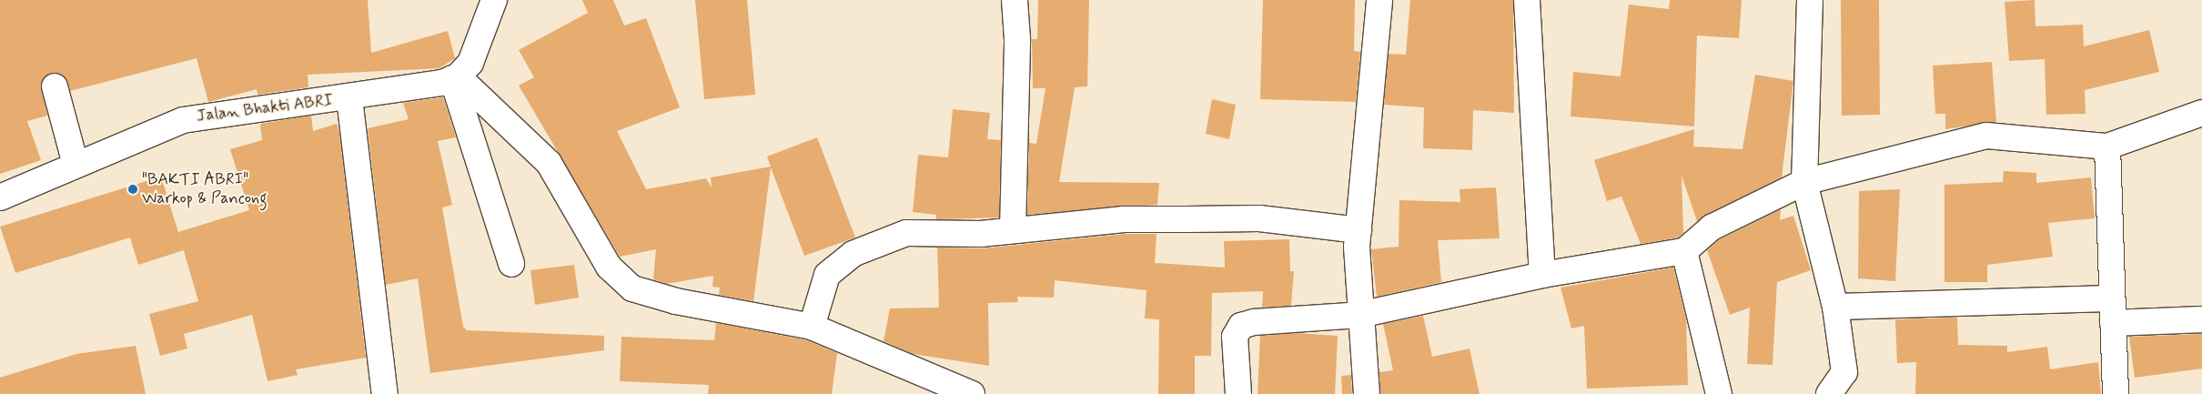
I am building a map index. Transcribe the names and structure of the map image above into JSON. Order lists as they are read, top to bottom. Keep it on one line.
{"streets":{"street":["Jalan Bhakti ABRI"]},"places":["\"BAKTI ABRI\" Warkop & Pancong"]}
